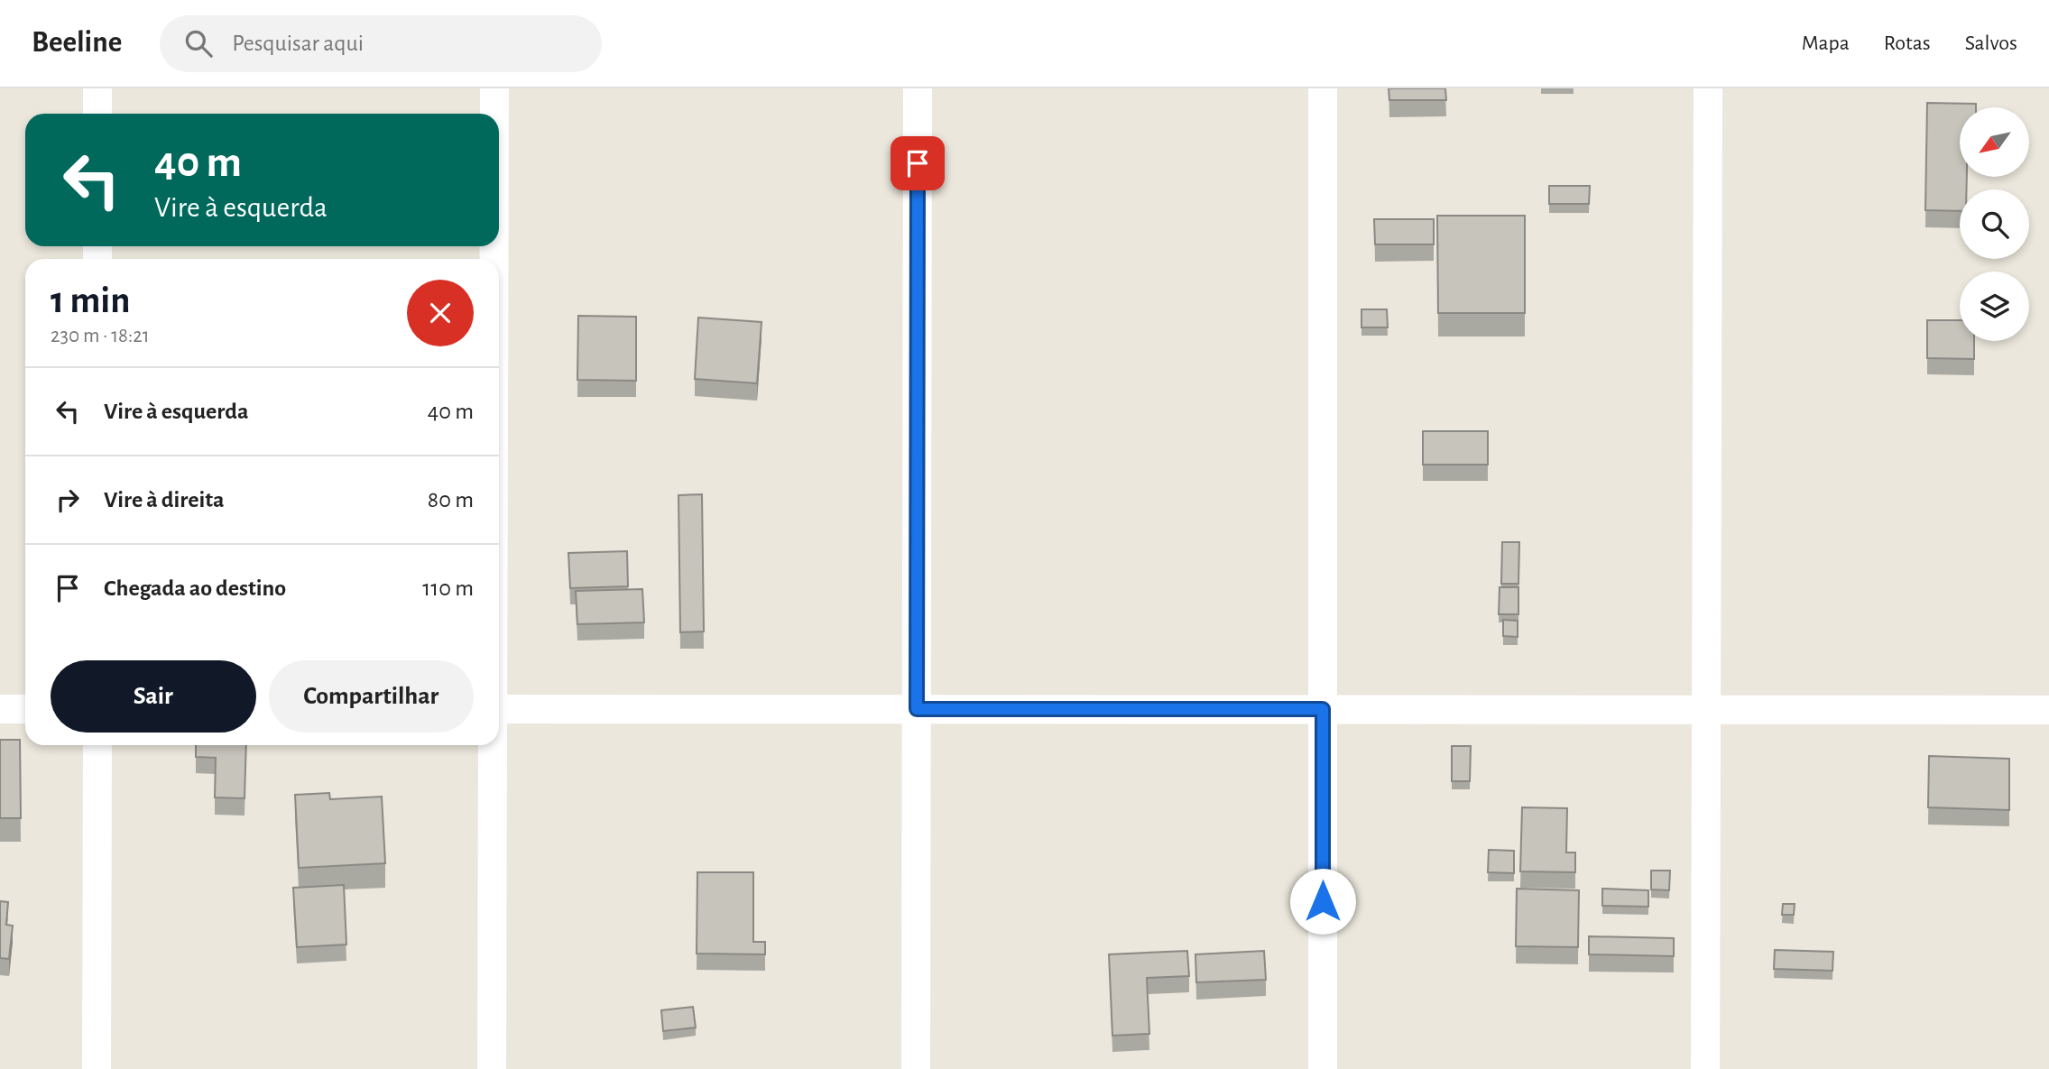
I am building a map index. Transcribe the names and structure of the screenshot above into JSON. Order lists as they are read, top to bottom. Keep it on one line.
{"north":"bottom left","page":{"header":"Beeline","search":"Pesquisar aqui","nav":["Mapa","Rotas","Salvos"],"turn":["40 m","Vire à esquerda"],"heading":["1 min","230 m · 18:21"],"list":[{"name":"Vire à esquerda","value":"40 m"},{"name":"Vire à direita","value":"80 m"},{"name":"Chegada ao destino","value":"110 m"}],"buttons":["Sair","Compartilhar"]}}
